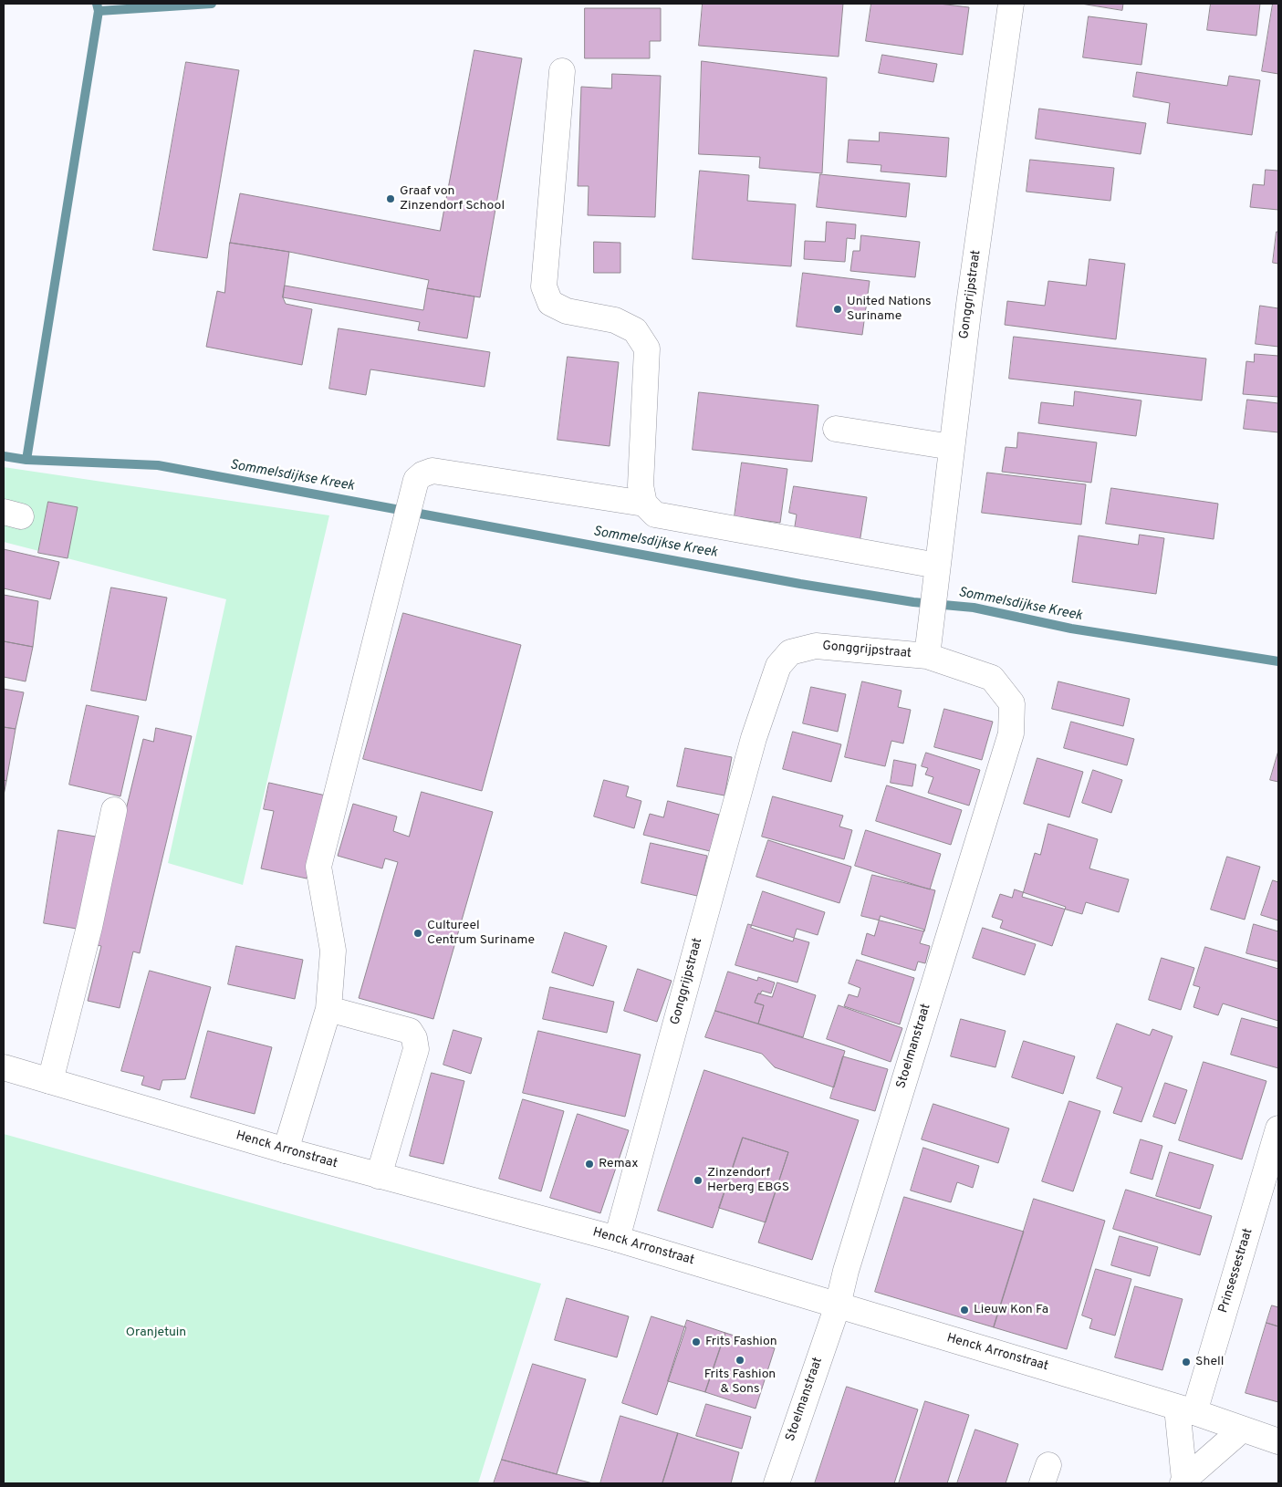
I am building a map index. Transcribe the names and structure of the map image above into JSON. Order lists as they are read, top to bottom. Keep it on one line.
{"streets":{"street":["Gonggrijpstraat","Stoelmanstraat","Henck Arronstraat","Prinsessestraat"]},"crossings":[["Gonggrijpstraat","Stoelmanstraat"],["Gonggrijpstraat","Henck Arronstraat"],["Stoelmanstraat","Henck Arronstraat"],["Henck Arronstraat","Prinsessestraat"]],"water":["Sommelsdijkse Kreek"],"parks":["Oranjetuin"],"places":["Graaf von Zinzendorf School","United Nations Suriname","Cultureel Centrum Suriname","Remax","Zinzendorf Herberg EBGS","Lieuw Kon Fa","Frits Fashion","Frits Fashion & Sons","Shell"]}
